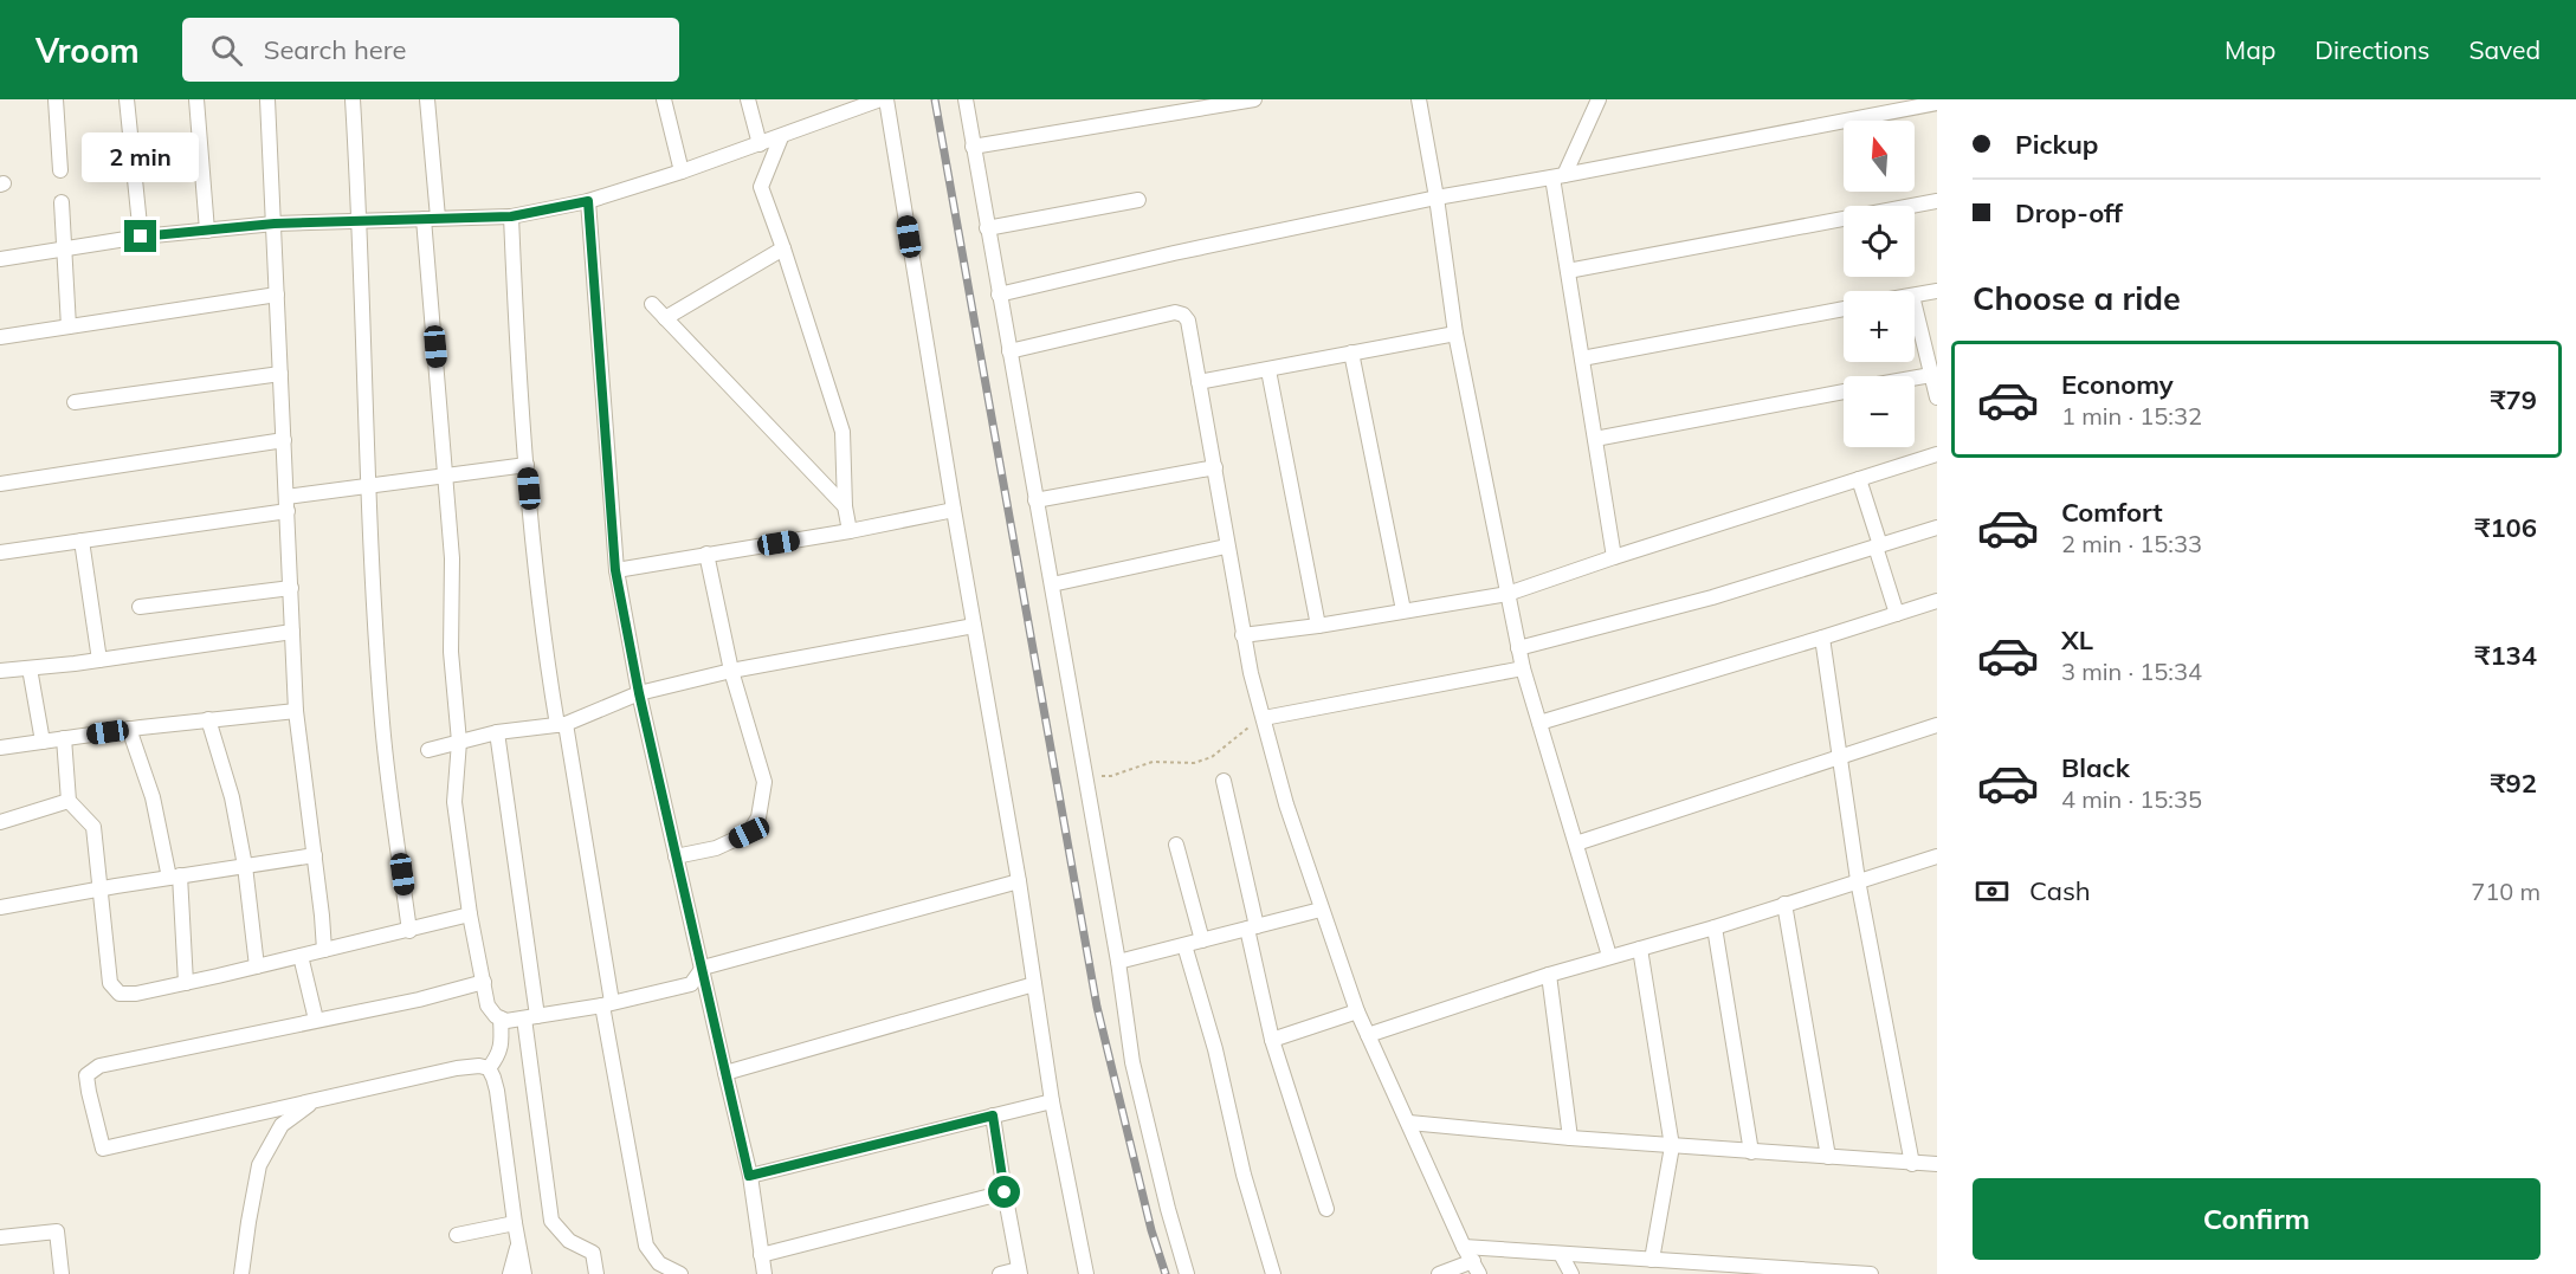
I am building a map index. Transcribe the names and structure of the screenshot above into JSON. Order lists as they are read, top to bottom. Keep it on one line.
{"north":"top","page":{"header":"Vroom","search":"Search here","nav":["Map","Directions","Saved"],"banner":["Pickup","Drop-off"],"map_buttons":["+","−"],"bubble":"2 min","heading":"Choose a ride","list":[{"name":"Economy","note":"1 min · 15:32","value":"₹79"},{"name":"Comfort","note":"2 min · 15:33","value":"₹106"},{"name":"XL","note":"3 min · 15:34","value":"₹134"},{"name":"Black","note":"4 min · 15:35","value":"₹92"}],"pay":["Cash","710 m"],"buttons":"Confirm"}}
